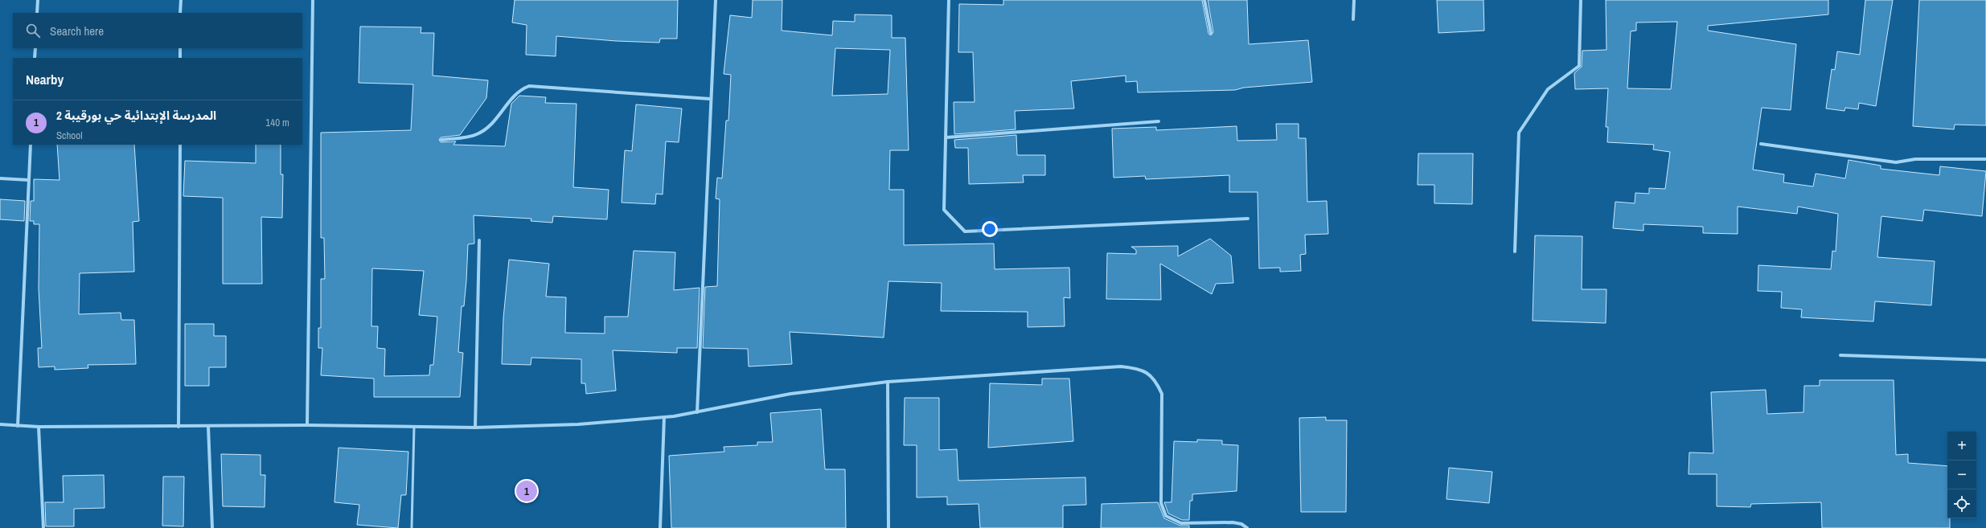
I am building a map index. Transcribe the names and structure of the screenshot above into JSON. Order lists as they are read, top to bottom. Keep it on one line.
{"page":{"search":"Search here","heading":"Nearby","list":[{"mark":"1","name":"المدرسة الإبتدائية حي بورقيبة 2","note":"School","value":"140 m"}],"map_buttons":["+","−"],"pins":"1"}}
